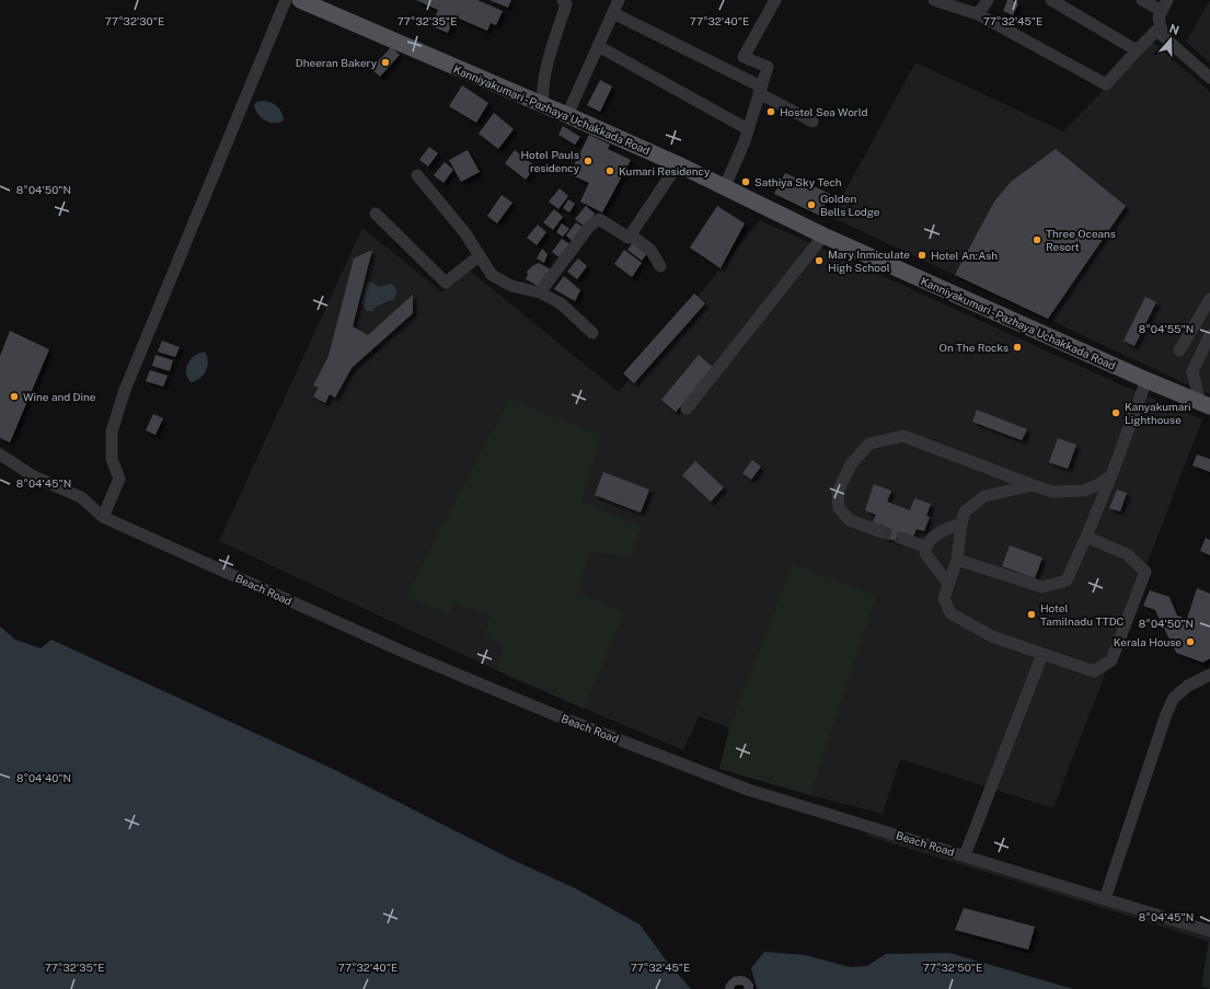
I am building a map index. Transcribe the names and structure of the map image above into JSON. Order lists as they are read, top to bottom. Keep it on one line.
{"streets":{"main road":["Kanniyakumari - Pazhaya Uchakkada Road"],"street":["Beach Road"]},"places":["Dheeran Bakery","Hostel Sea World","Hotel Pauls residency","Kumari Residency","Sathiya Sky Tech","Golden Bells Lodge","Three Oceans Resort","Hotel An:Ash","Mary Inmiculate High School","On The Rocks","Wine and Dine","Kanyakumari Lighthouse","Hotel Tamilnadu TTDC","Kerala House"],"north":"top","coordinates":["77°32'30\"E","77°32'35\"E","77°32'40\"E","77°32'45\"E","8°04'50\"N","8°04'55\"N","8°04'45\"N","8°04'40\"N","77°32'50\"E"]}
